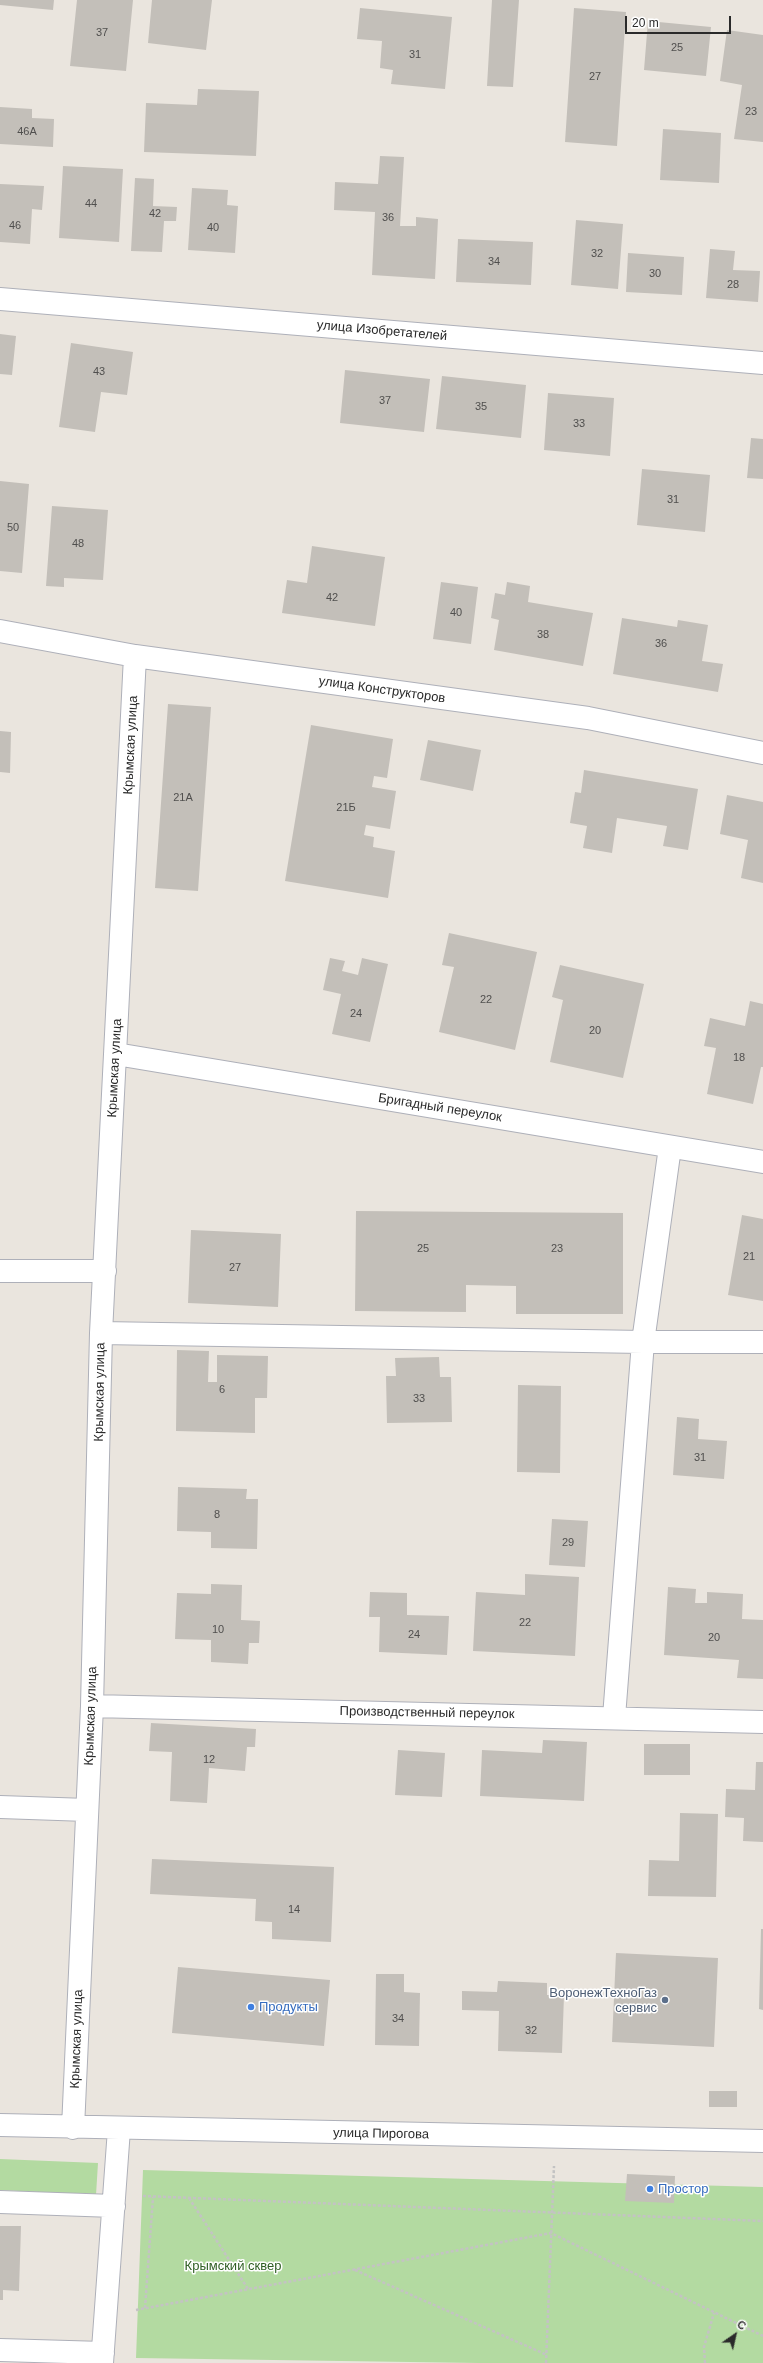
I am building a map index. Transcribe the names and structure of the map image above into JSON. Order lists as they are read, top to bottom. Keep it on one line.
{"streets":{"street":["улица Изобретателей","улица Конструкторов","Крымская улица","Бригадный переулок","Производственный переулок","улица Пирогова"]},"crossings":[["улица Конструкторов","Крымская улица"],["Крымская улица","Бригадный переулок"],["Крымская улица","Производственный переулок"],["Крымская улица","улица Пирогова"]],"parks":["Крымский сквер"],"places":["ВоронежТехноГаз сервис","Продукты","Простор"],"house_numbers":["37","25","31","27","23","46А","44","42","36","46","40","32","34","30","28","43","37","35","33","31","50","48","42","40","38","36","21А","21Б","22","24","20","18","25","23","21","27","6","33","31","8","29","22","10","24","20","12","14","34","32"],"scale_bar":"20 m","north":"top right"}
